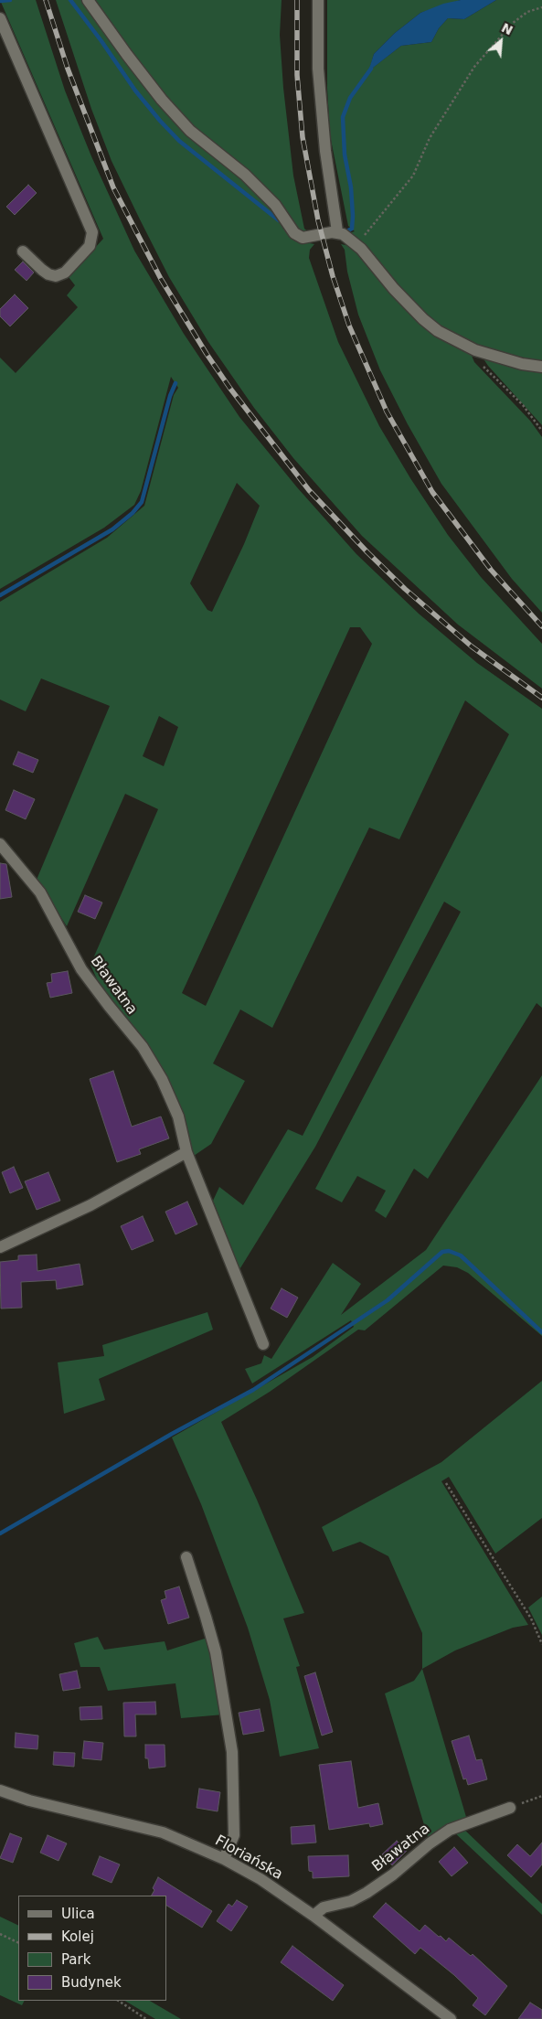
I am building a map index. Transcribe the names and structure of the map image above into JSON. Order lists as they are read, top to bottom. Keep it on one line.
{"streets":{"street":["Bławatna","Floriańska"]},"crossings":[["Bławatna","Floriańska"]],"legend":["Ulica","Kolej","Park","Budynek"],"north":"top right"}
